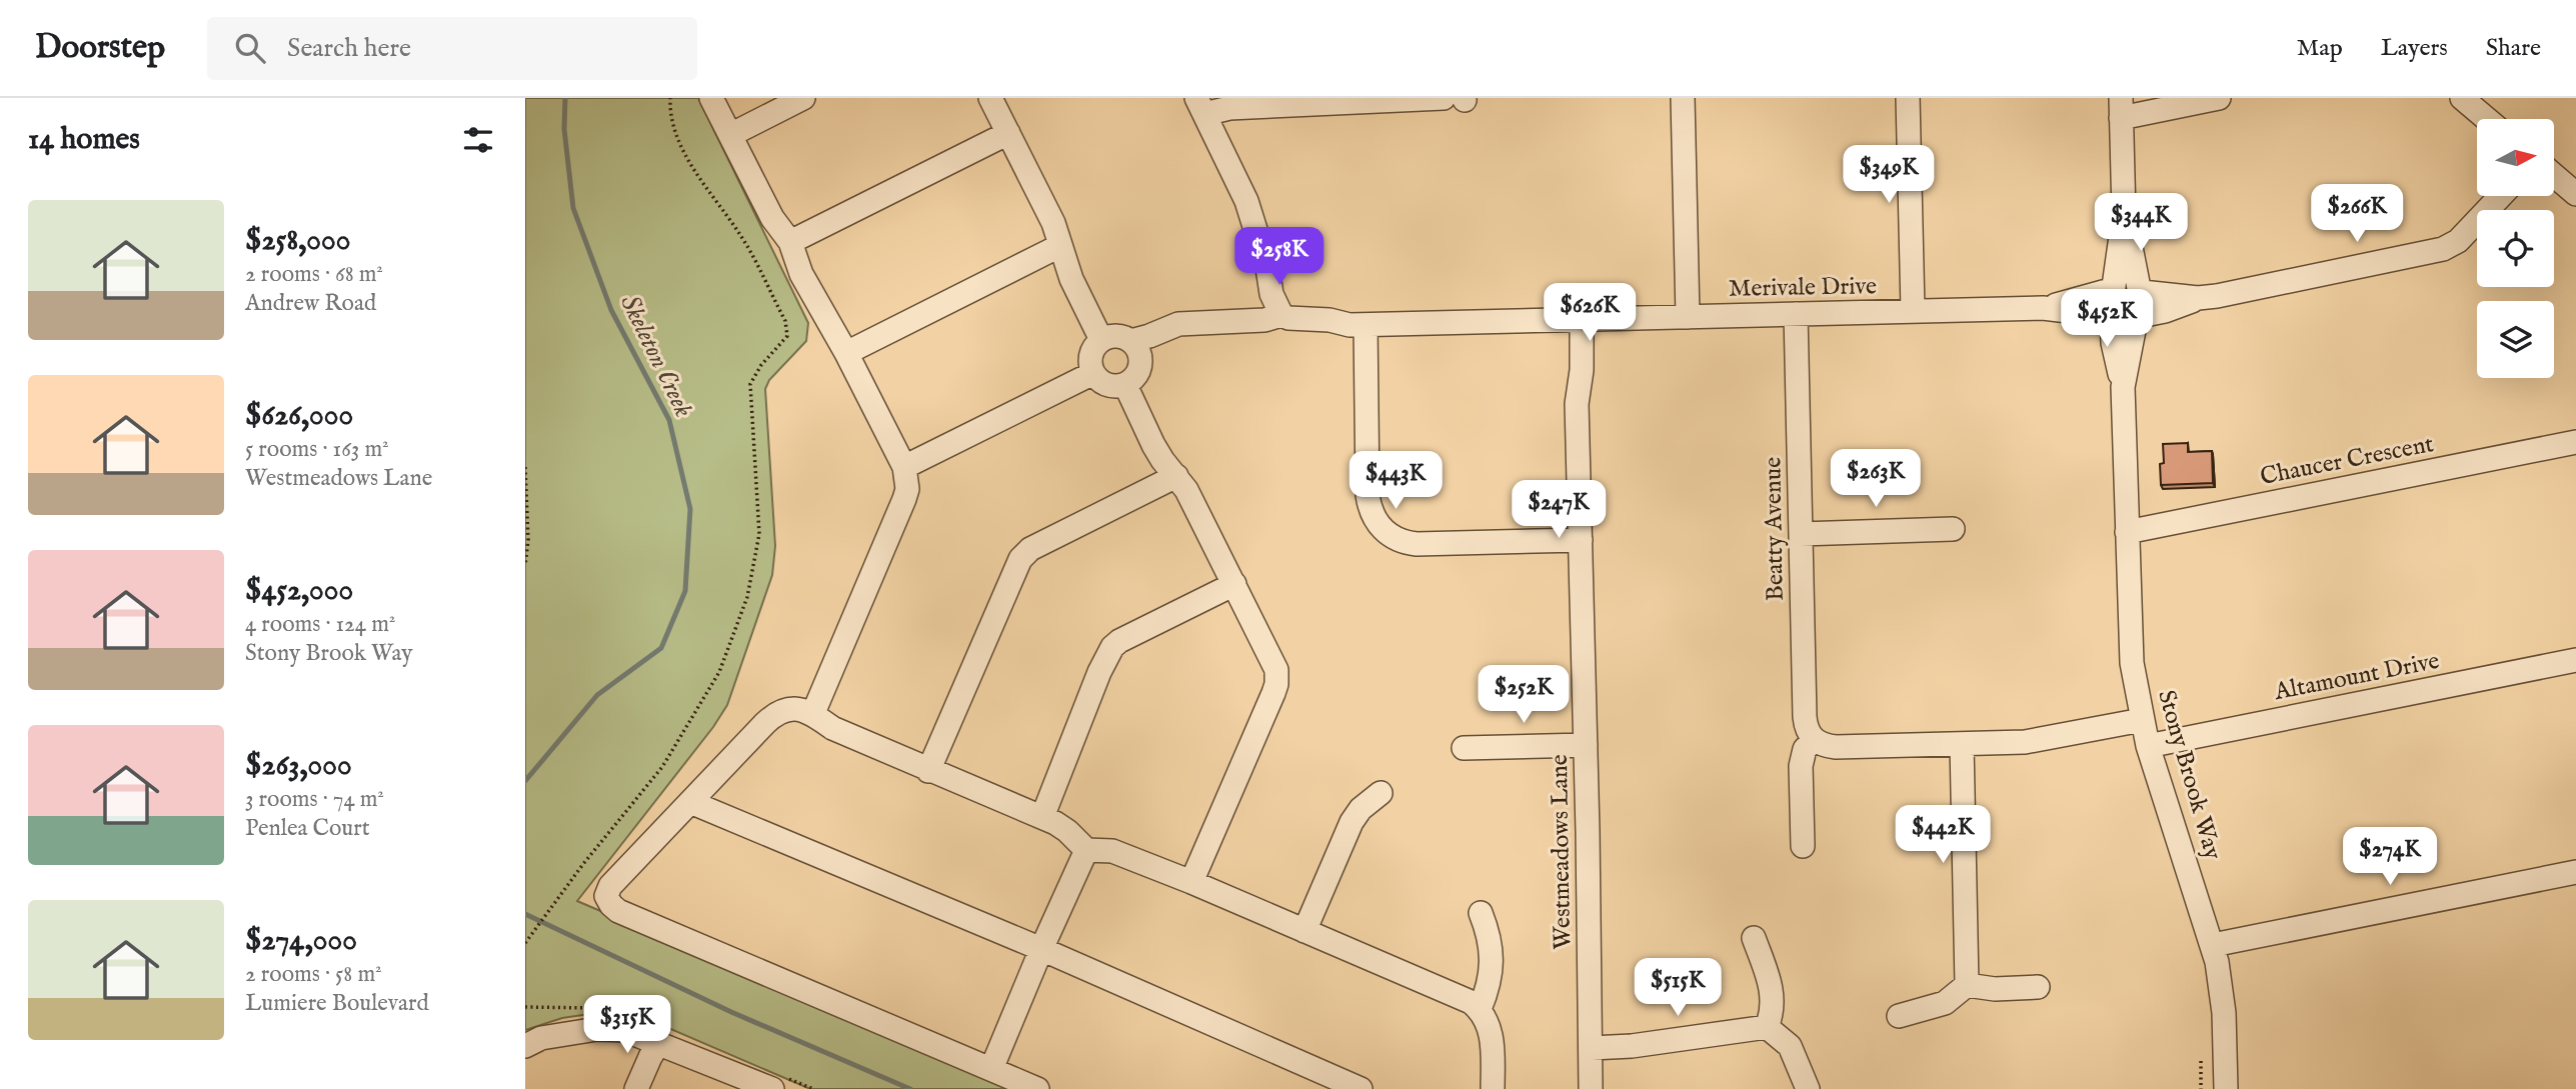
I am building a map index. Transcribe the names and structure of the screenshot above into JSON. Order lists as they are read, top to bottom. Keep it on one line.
{"streets":{"street":["Merivale Drive","Chaucer Crescent","Beatty Avenue","Altamount Drive","Stony Brook Way","Westmeadows Lane"]},"crossings":[["Merivale Drive","Beatty Avenue"],["Merivale Drive","Stony Brook Way"],["Merivale Drive","Westmeadows Lane"],["Chaucer Crescent","Stony Brook Way"],["Altamount Drive","Stony Brook Way"]],"water":["Skeleton Creek"],"north":"right","page":{"header":"Doorstep","search":"Search here","nav":["Map","Layers","Share"],"heading":"14 homes","price":["$349K","$266K","$344K","$258K","$626K","$452K","$263K","$443K","$247K","$252K","$442K","$274K","$515K","$315K"],"list":[{"name":"$258,000","note":"2 rooms · 68 m² · Andrew Road"},{"name":"$626,000","note":"5 rooms · 163 m² · Westmeadows Lane"},{"name":"$452,000","note":"4 rooms · 124 m² · Stony Brook Way"},{"name":"$263,000","note":"3 rooms · 74 m² · Penlea Court"},{"name":"$274,000","note":"2 rooms · 58 m² · Lumiere Boulevard"}]}}
